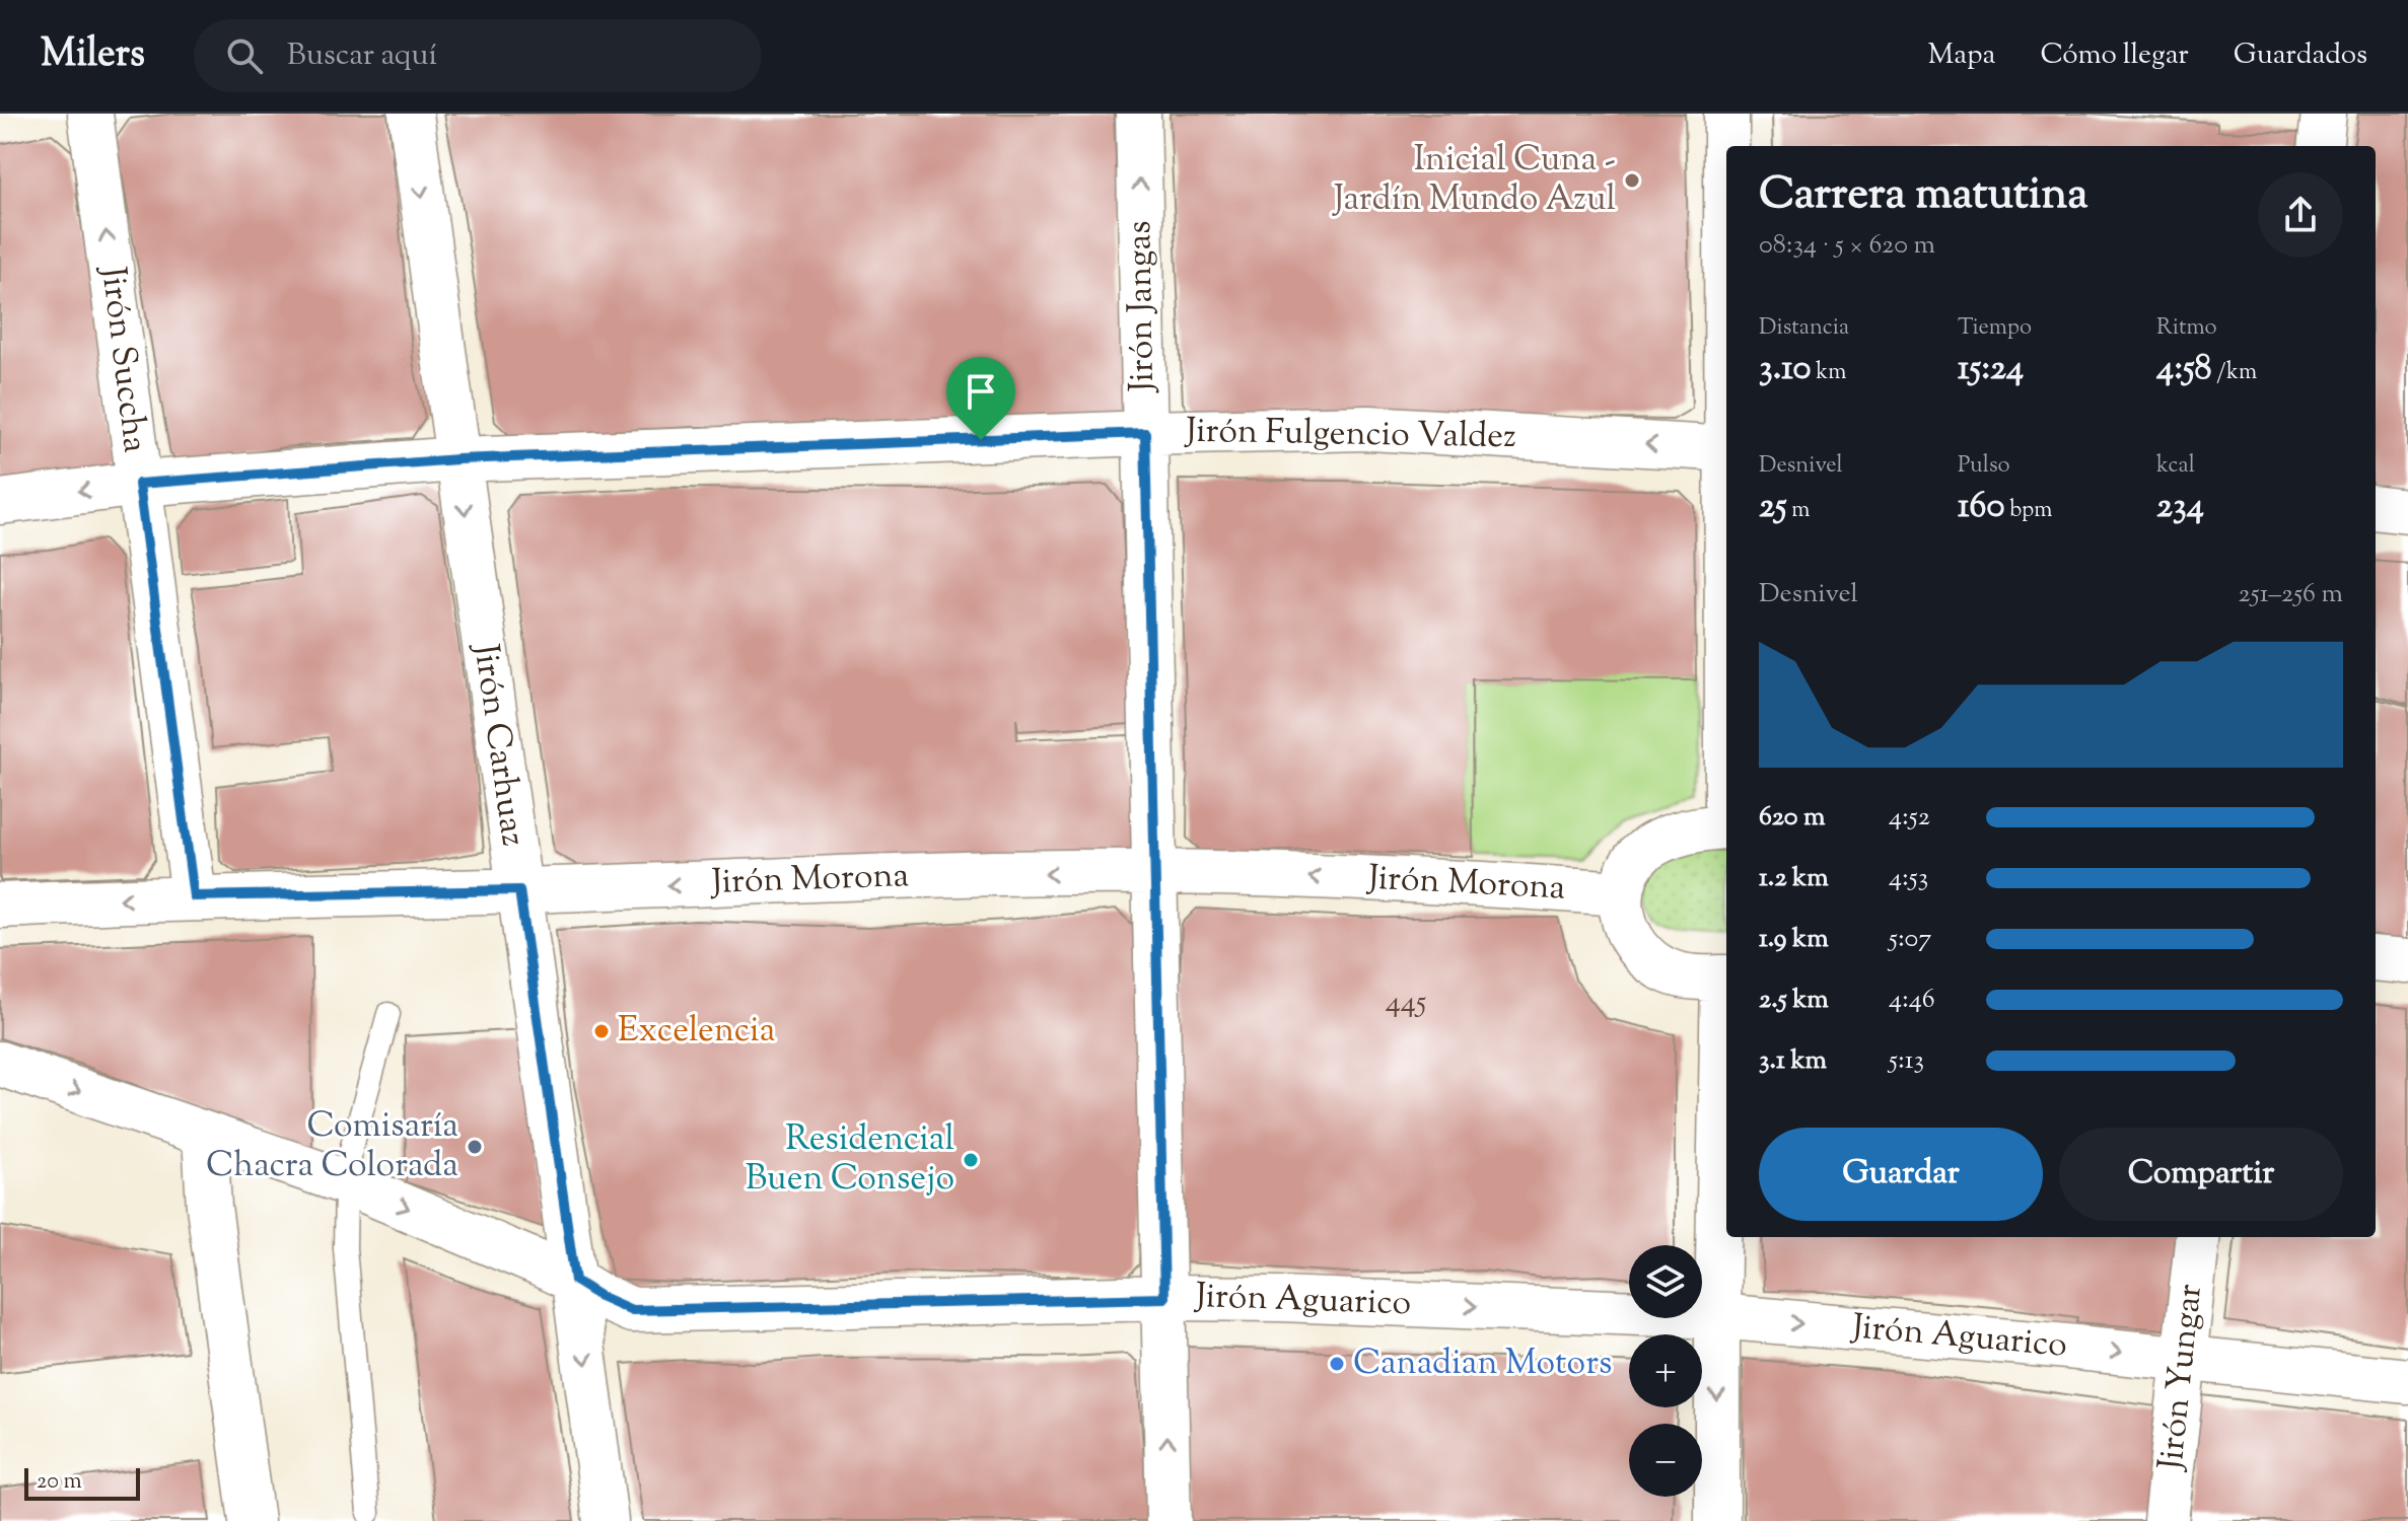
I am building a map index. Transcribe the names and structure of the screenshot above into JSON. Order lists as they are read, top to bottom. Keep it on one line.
{"streets":{"street":["Jirón Jangas","Jirón Succha","Jirón Fulgencio Valdez","Jirón Carhuaz","Jirón Morona","Jirón Aguarico","Jirón Yungar"]},"crossings":[["Jirón Jangas","Jirón Fulgencio Valdez"],["Jirón Jangas","Jirón Morona"],["Jirón Jangas","Jirón Aguarico"],["Jirón Succha","Jirón Fulgencio Valdez"],["Jirón Succha","Jirón Morona"],["Jirón Fulgencio Valdez","Jirón Carhuaz"],["Jirón Carhuaz","Jirón Morona"],["Jirón Carhuaz","Jirón Aguarico"],["Jirón Aguarico","Jirón Yungar"]],"one_way":["Jirón Jangas","Jirón Succha","Jirón Fulgencio Valdez","Jirón Carhuaz","Jirón Morona","Jirón Aguarico"],"places":["Inicial Cuna - Jardín Mundo Azul","Excelencia","Comisaría Chacra Colorada","Residencial Buen Consejo","Canadian Motors"],"house_numbers":["445"],"scale_bar":"20 m","page":{"header":"Milers","search":"Buscar aquí","nav":["Mapa","Cómo llegar","Guardados"],"heading":["Carrera matutina","08:34 · 5 × 620 m"],"stats":[["Distancia","3.10 km"],["Tiempo","15:24"],["Ritmo","4:58 /km"],["Desnivel","25 m"],["Pulso","160 bpm"],["kcal","234"]],"chart":["Desnivel","251–256 m"],"list":[{"name":"620 m","note":"4:52"},{"name":"1.2 km","note":"4:53"},{"name":"1.9 km","note":"5:07"},{"name":"2.5 km","note":"4:46"},{"name":"3.1 km","note":"5:13"}],"buttons":["Guardar","Compartir"],"map_buttons":["+","−"],"scale":"20 m"}}
